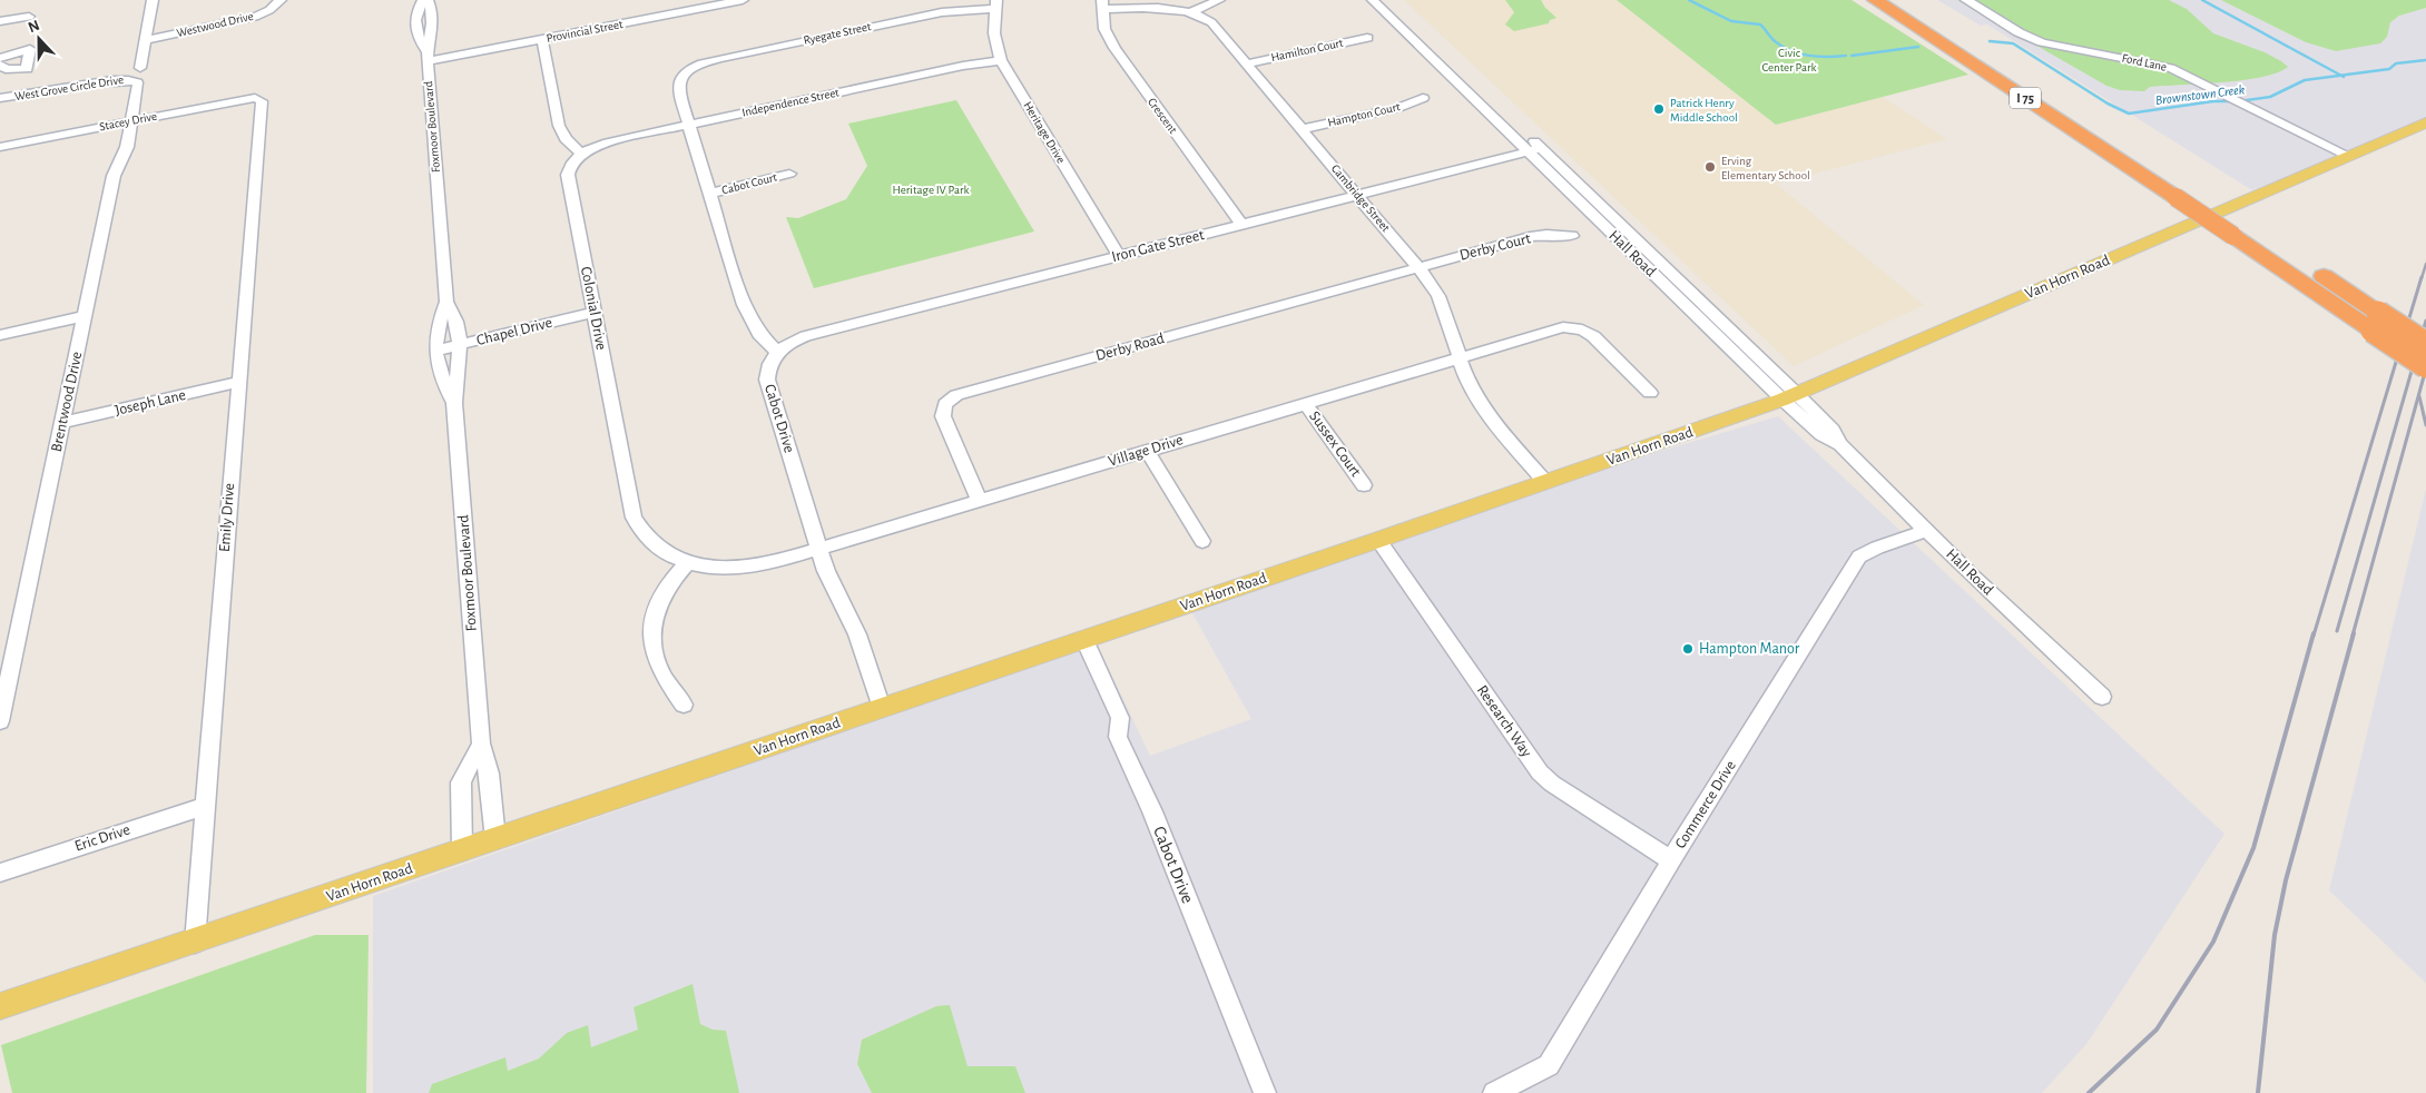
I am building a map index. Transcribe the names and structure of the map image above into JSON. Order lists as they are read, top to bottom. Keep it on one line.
{"streets":{"highway":["I 75"],"main road":["Van Horn Road"],"street":["Westwood Drive","Provincial Street","Ryegate Street","Hamilton Court","Ford Lane","West Grove Circle Drive","Independence Street","Hampton Court","Crescent","Stacey Drive","Foxmoor Boulevard","Heritage Drive","Cabot Court","Cambridge Street","Iron Gate Street","Derby Court","Hall Road","Colonial Drive","Chapel Drive","Derby Road","Brentwood Drive","Joseph Lane","Cabot Drive","Sussex Court","Village Drive","Emily Drive","Research Way","Commerce Drive","Eric Drive"]},"crossings":[["Provincial Street","Foxmoor Boulevard"],["Ryegate Street","Independence Street"],["Ryegate Street","Heritage Drive"],["Hamilton Court","Cambridge Street"],["Ford Lane","Van Horn Road"],["West Grove Circle Drive","Brentwood Drive"],["Independence Street","Heritage Drive"],["Independence Street","Colonial Drive"],["Hampton Court","Cambridge Street"],["Crescent","Cambridge Street"],["Crescent","Iron Gate Street"],["Stacey Drive","Brentwood Drive"],["Stacey Drive","Emily Drive"],["Foxmoor Boulevard","Van Horn Road"],["Foxmoor Boulevard","Chapel Drive"],["Heritage Drive","Iron Gate Street"],["Cambridge Street","Iron Gate Street"],["Cambridge Street","Derby Court"],["Cambridge Street","Van Horn Road"],["Cambridge Street","Derby Road"],["Cambridge Street","Village Drive"],["Iron Gate Street","Hall Road"],["Iron Gate Street","Cabot Drive"],["Derby Court","Derby Road"],["Hall Road","Van Horn Road"],["Hall Road","Commerce Drive"],["Van Horn Road","Cabot Drive"],["Van Horn Road","Emily Drive"],["Van Horn Road","Research Way"],["Colonial Drive","Chapel Drive"],["Colonial Drive","Village Drive"],["Derby Road","Village Drive"],["Brentwood Drive","Joseph Lane"],["Joseph Lane","Emily Drive"],["Cabot Drive","Village Drive"],["Sussex Court","Village Drive"],["Emily Drive","Eric Drive"],["Research Way","Commerce Drive"]],"water":["Brownstown Creek"],"parks":["Civic Center Park","Heritage IV Park"],"places":["Patrick Henry Middle School","Erving Elementary School","Hampton Manor"],"north":"top"}
